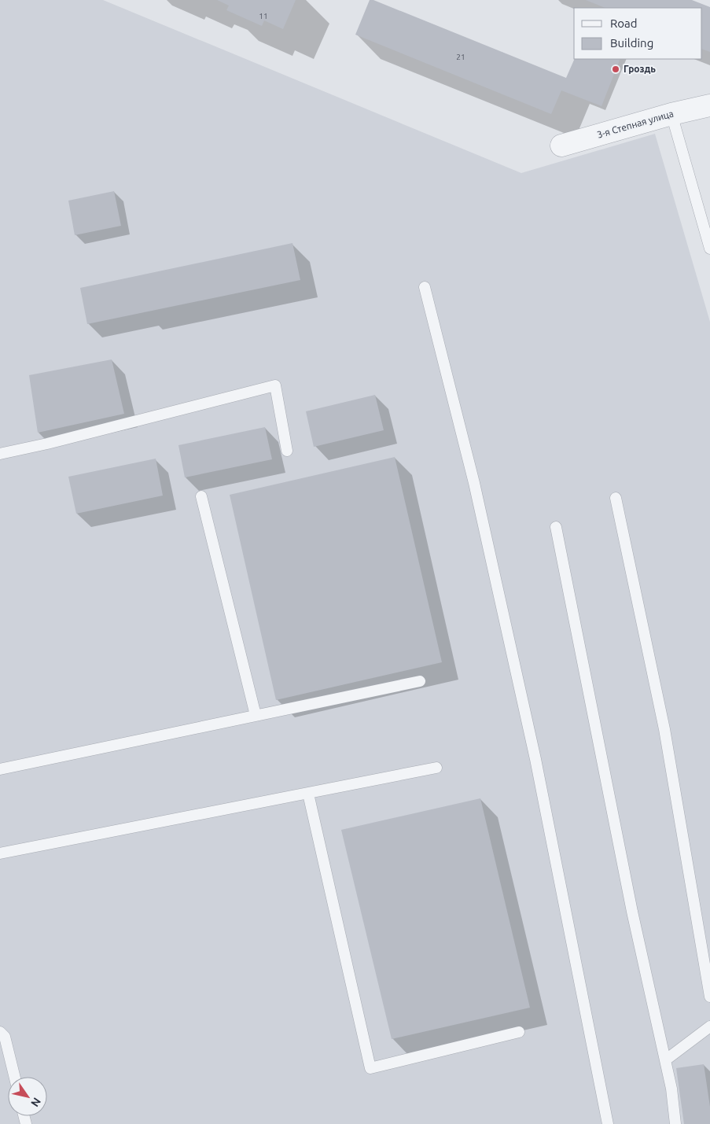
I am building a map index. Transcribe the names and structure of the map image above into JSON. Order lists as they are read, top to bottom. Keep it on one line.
{"streets":{"street":["3-я Степная улица"]},"places":["Гроздь"],"house_numbers":["11","21"],"legend":["Road","Building"],"north":"bottom right"}
